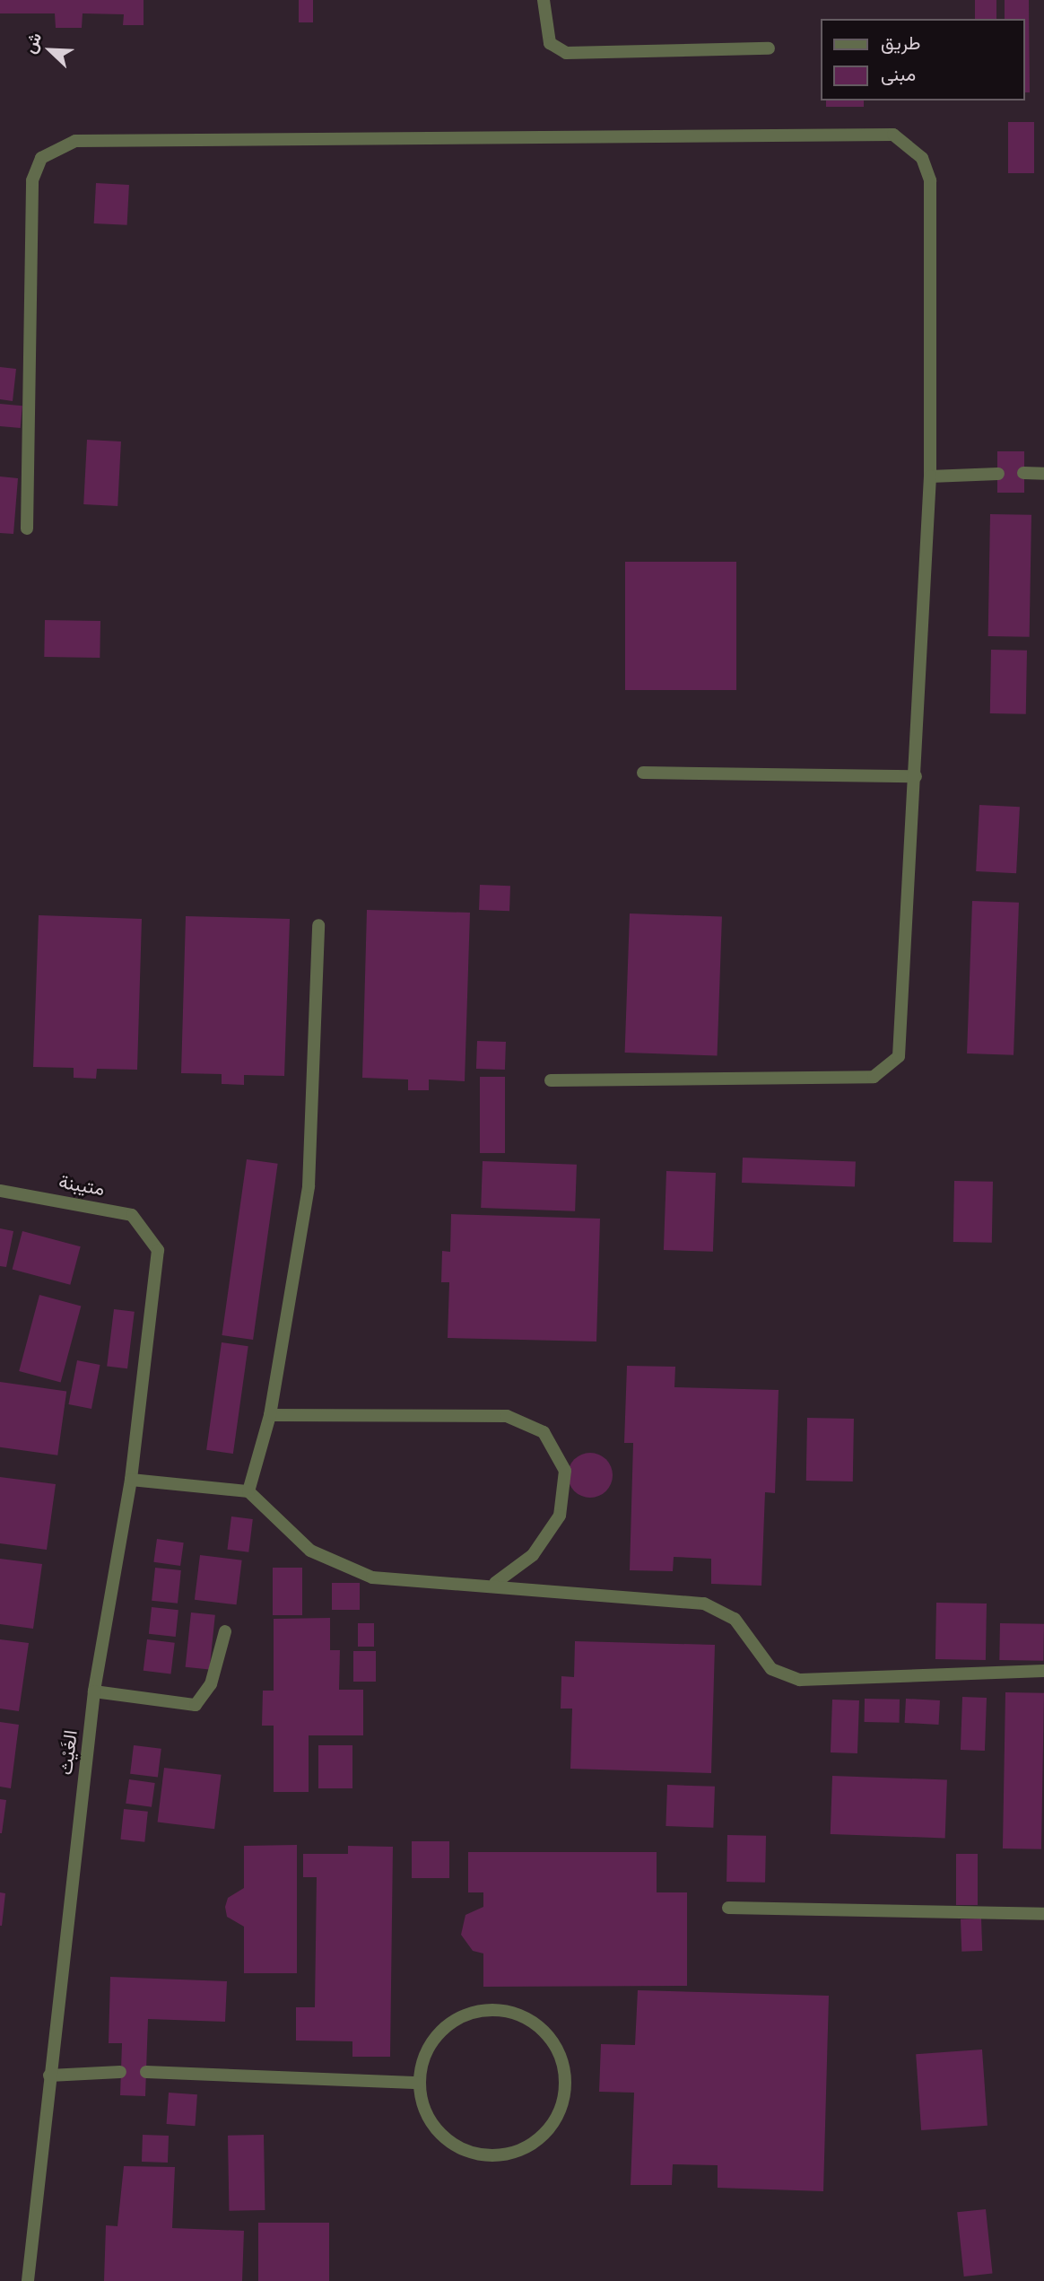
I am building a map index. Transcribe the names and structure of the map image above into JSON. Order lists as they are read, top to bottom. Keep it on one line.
{"streets":{"street":["متيبنة","الغَيْث"]},"crossings":[["متيبنة","الغَيْث"]],"legend":["طريق","مبنى"],"north":"top left"}
